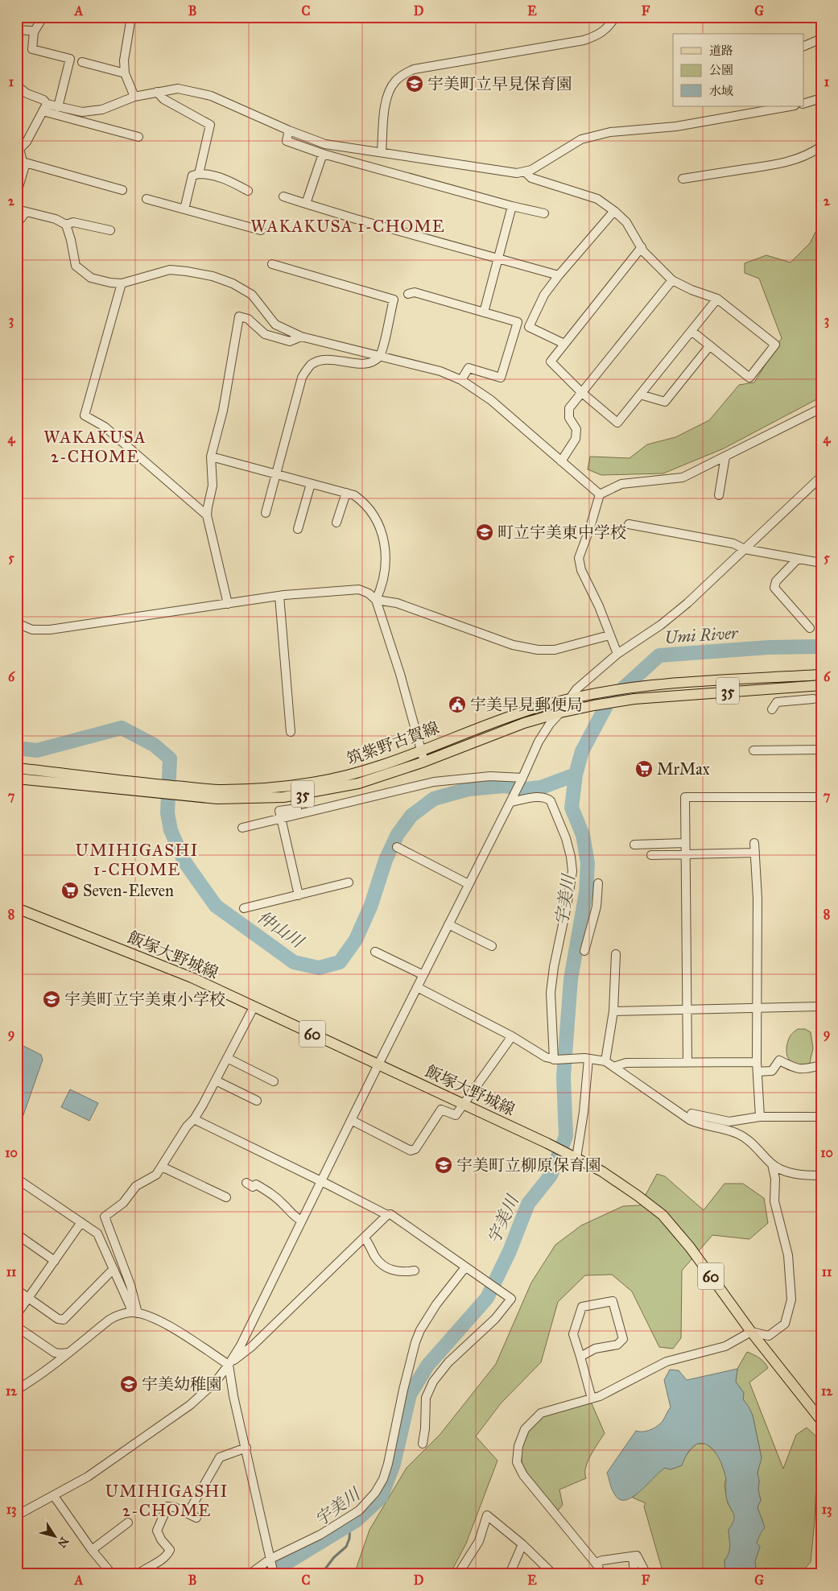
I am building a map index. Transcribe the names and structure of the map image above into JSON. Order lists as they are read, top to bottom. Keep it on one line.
{"streets":{"main road":["35","筑紫野古賀線","飯塚大野城線","60"]},"districts":["WAKAKUSA 1-CHOME","WAKAKUSA 2-CHOME","UMIHIGASHI 1-CHOME","UMIHIGASHI 2-CHOME"],"water":["Umi River","宇美川","仲山川"],"places":{"school or university":["宇美町立早見保育園","町立宇美東中学校","宇美町立宇美東小学校","宇美町立柳原保育園","宇美幼稚園"],"public building":["宇美早見郵便局"],"supermarket":["MrMax","Seven-Eleven"]},"legend":["道路","公園","水域"],"north":"bottom right","grid":{"columns":["A","B","C","D","E","F","G"],"rows":["1","2","3","4","5","6","7","8","9","10","11","12","13"]}}
